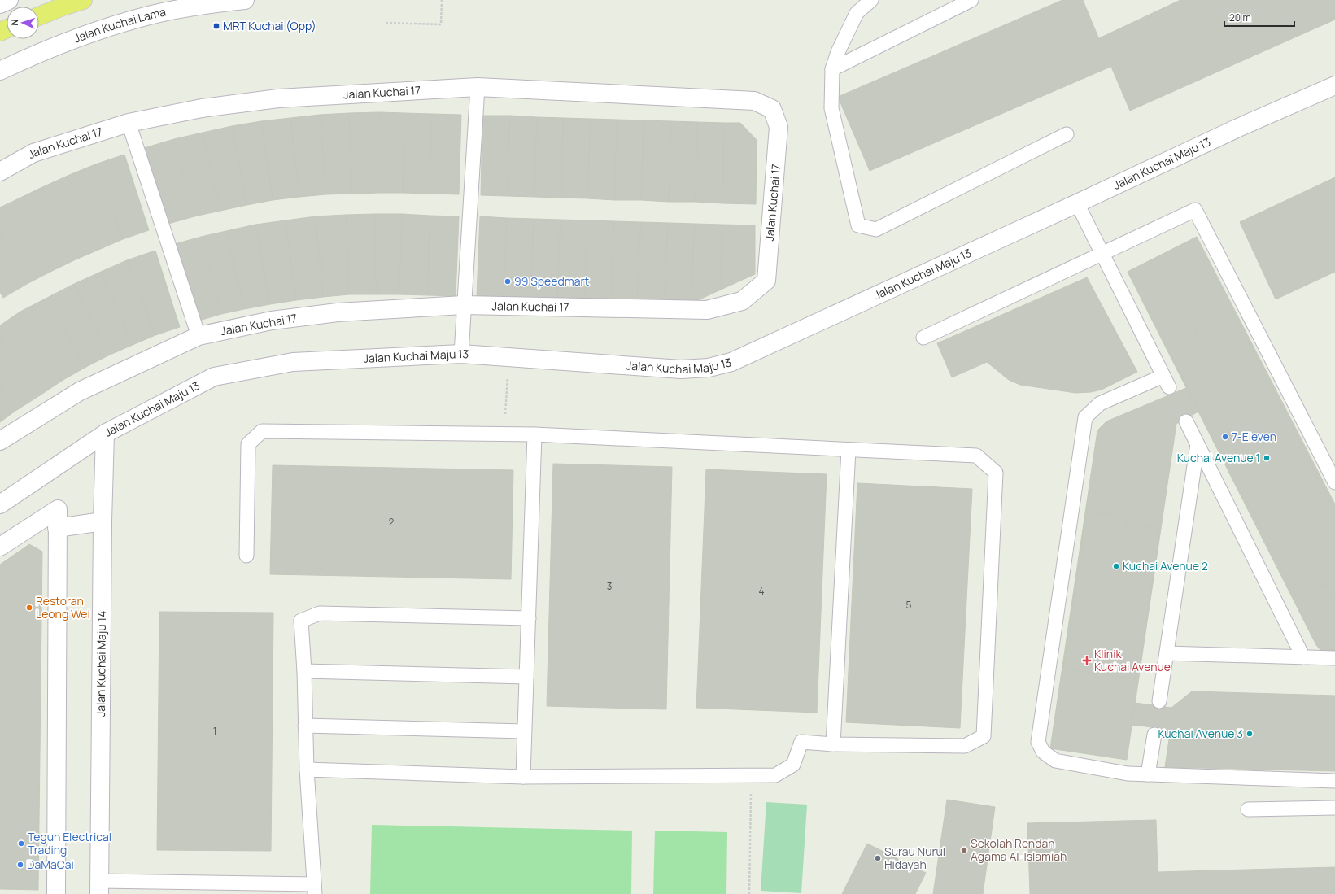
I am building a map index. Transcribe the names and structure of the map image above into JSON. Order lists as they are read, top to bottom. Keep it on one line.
{"streets":{"street":["Jalan Kuchai Lama","Jalan Kuchai 17","Jalan Kuchai Maju 13","Jalan Kuchai Maju 14"]},"crossings":[["Jalan Kuchai Maju 13","Jalan Kuchai Maju 14"]],"places":{"transit":["MRT Kuchai (Opp)"],"other":["99 Speedmart","7-Eleven","Kuchai Avenue 1","Kuchai Avenue 2","Restoran Leong Wei","Kuchai Avenue 3","Teguh Electrical Trading","Sekolah Rendah Agama Al-Islamiah","Surau Nurul Hidayah","DaMaCai"],"health":["Klinik Kuchai Avenue"]},"house_numbers":["2","3","4","5","1"],"scale_bar":"20 m","north":"left"}
